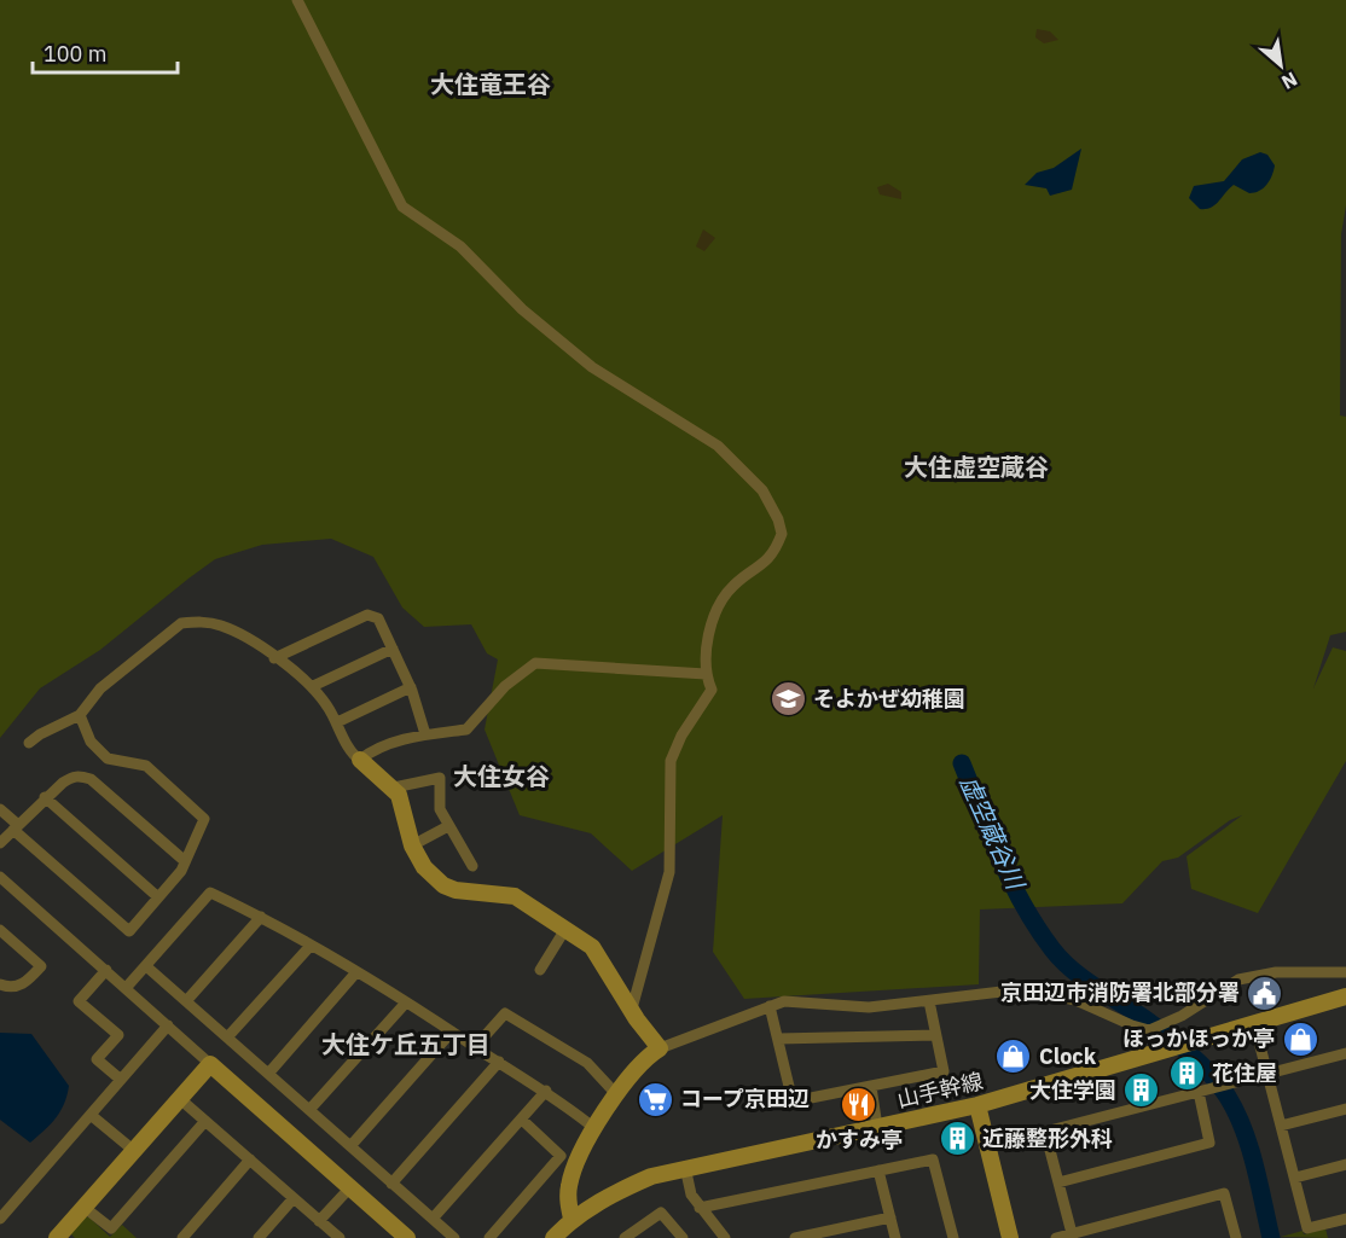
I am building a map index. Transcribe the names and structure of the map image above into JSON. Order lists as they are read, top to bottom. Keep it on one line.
{"streets":{"street":["山手幹線"]},"districts":["大住竜王谷","大住虚空蔵谷","大住女谷","大住ケ丘五丁目"],"water":["虚空蔵谷川"],"places":{"school or university":["そよかぜ幼稚園"],"public building":["京田辺市消防署北部分署"],"shop":["ほっかほっか亭","Clock"],"building":["花住屋","大住学園","近藤整形外科"],"supermarket":["コープ京田辺"],"restaurant":["かすみ亭"]},"scale_bar":"100 m","north":"bottom right"}
